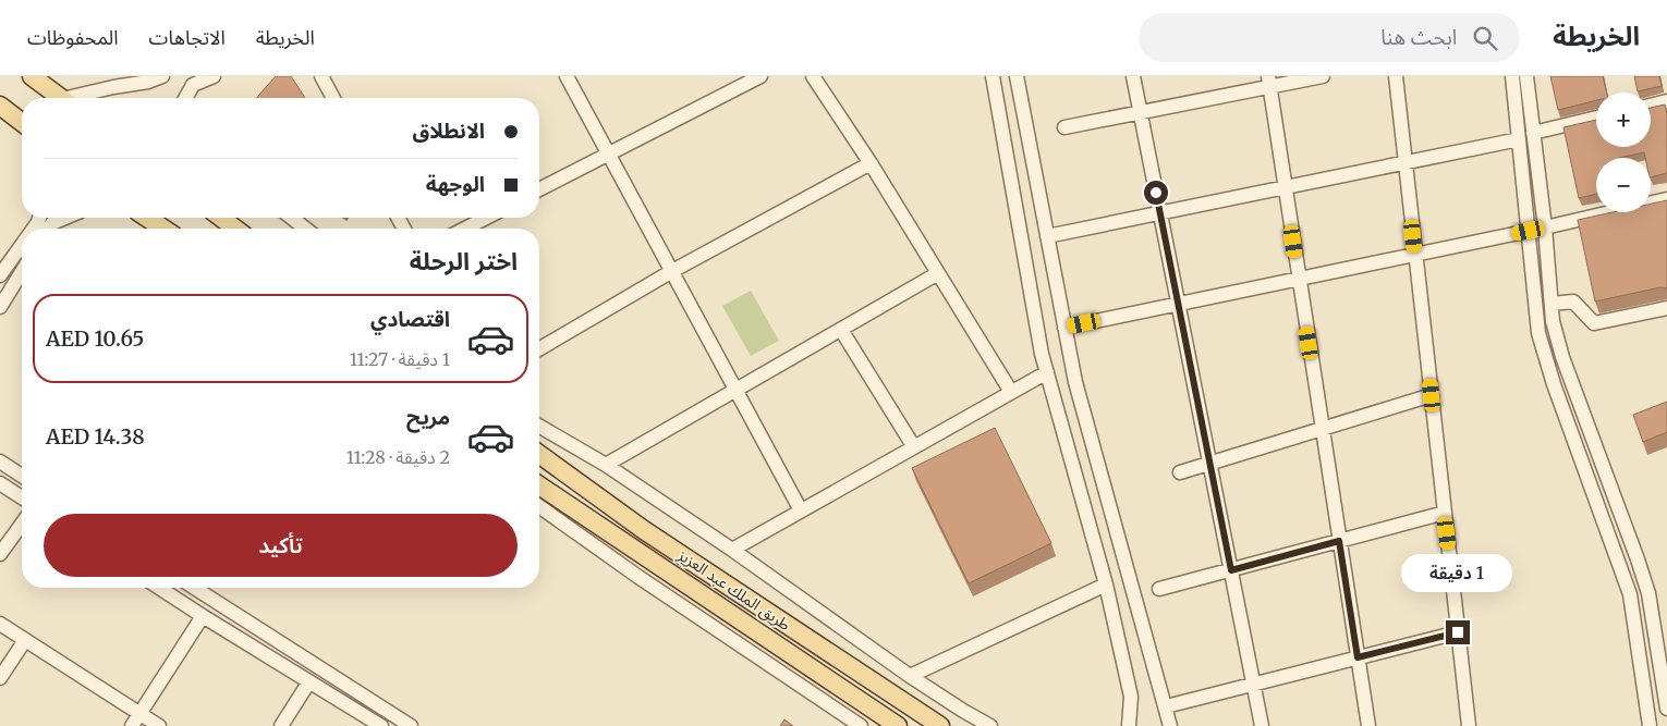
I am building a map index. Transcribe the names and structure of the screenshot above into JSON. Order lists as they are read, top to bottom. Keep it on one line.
{"streets":{"main road":["طريق الملك عبد العزيز"]},"page":{"header":"الخريطة","search":"ابحث هنا","nav":["الخريطة","الاتجاهات","المحفوظات"],"map_buttons":["+","−"],"banner":["الانطلاق","الوجهة"],"heading":"اختر الرحلة","list":[{"name":"اقتصادي","note":"1 دقيقة · 11:27","value":"AED 10.65"},{"name":"مريح","note":"2 دقيقة · 11:28","value":"AED 14.38"}],"buttons":"تأكيد","bubble":"1 دقيقة"}}
